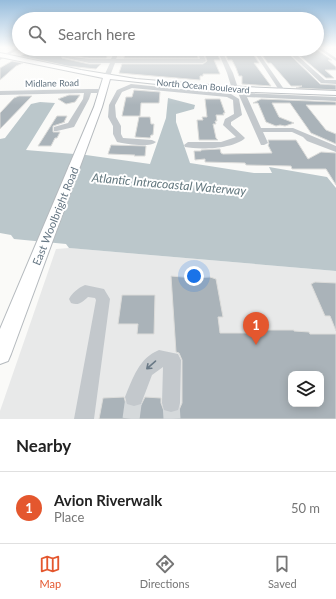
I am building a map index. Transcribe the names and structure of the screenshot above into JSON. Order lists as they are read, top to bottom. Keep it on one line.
{"streets":{"main road":["North Ocean Boulevard","East Woolbright Road"],"street":["Midlane Road"]},"crossings":[["Midlane Road","East Woolbright Road"],["North Ocean Boulevard","East Woolbright Road"]],"water":["Atlantic Intracoastal Waterway"],"page":{"search":"Search here","pins":"1","heading":"Nearby","list":[{"mark":"1","name":"Avion Riverwalk","note":"Place","value":"50 m"}],"nav":["Map","Directions","Saved"]}}
